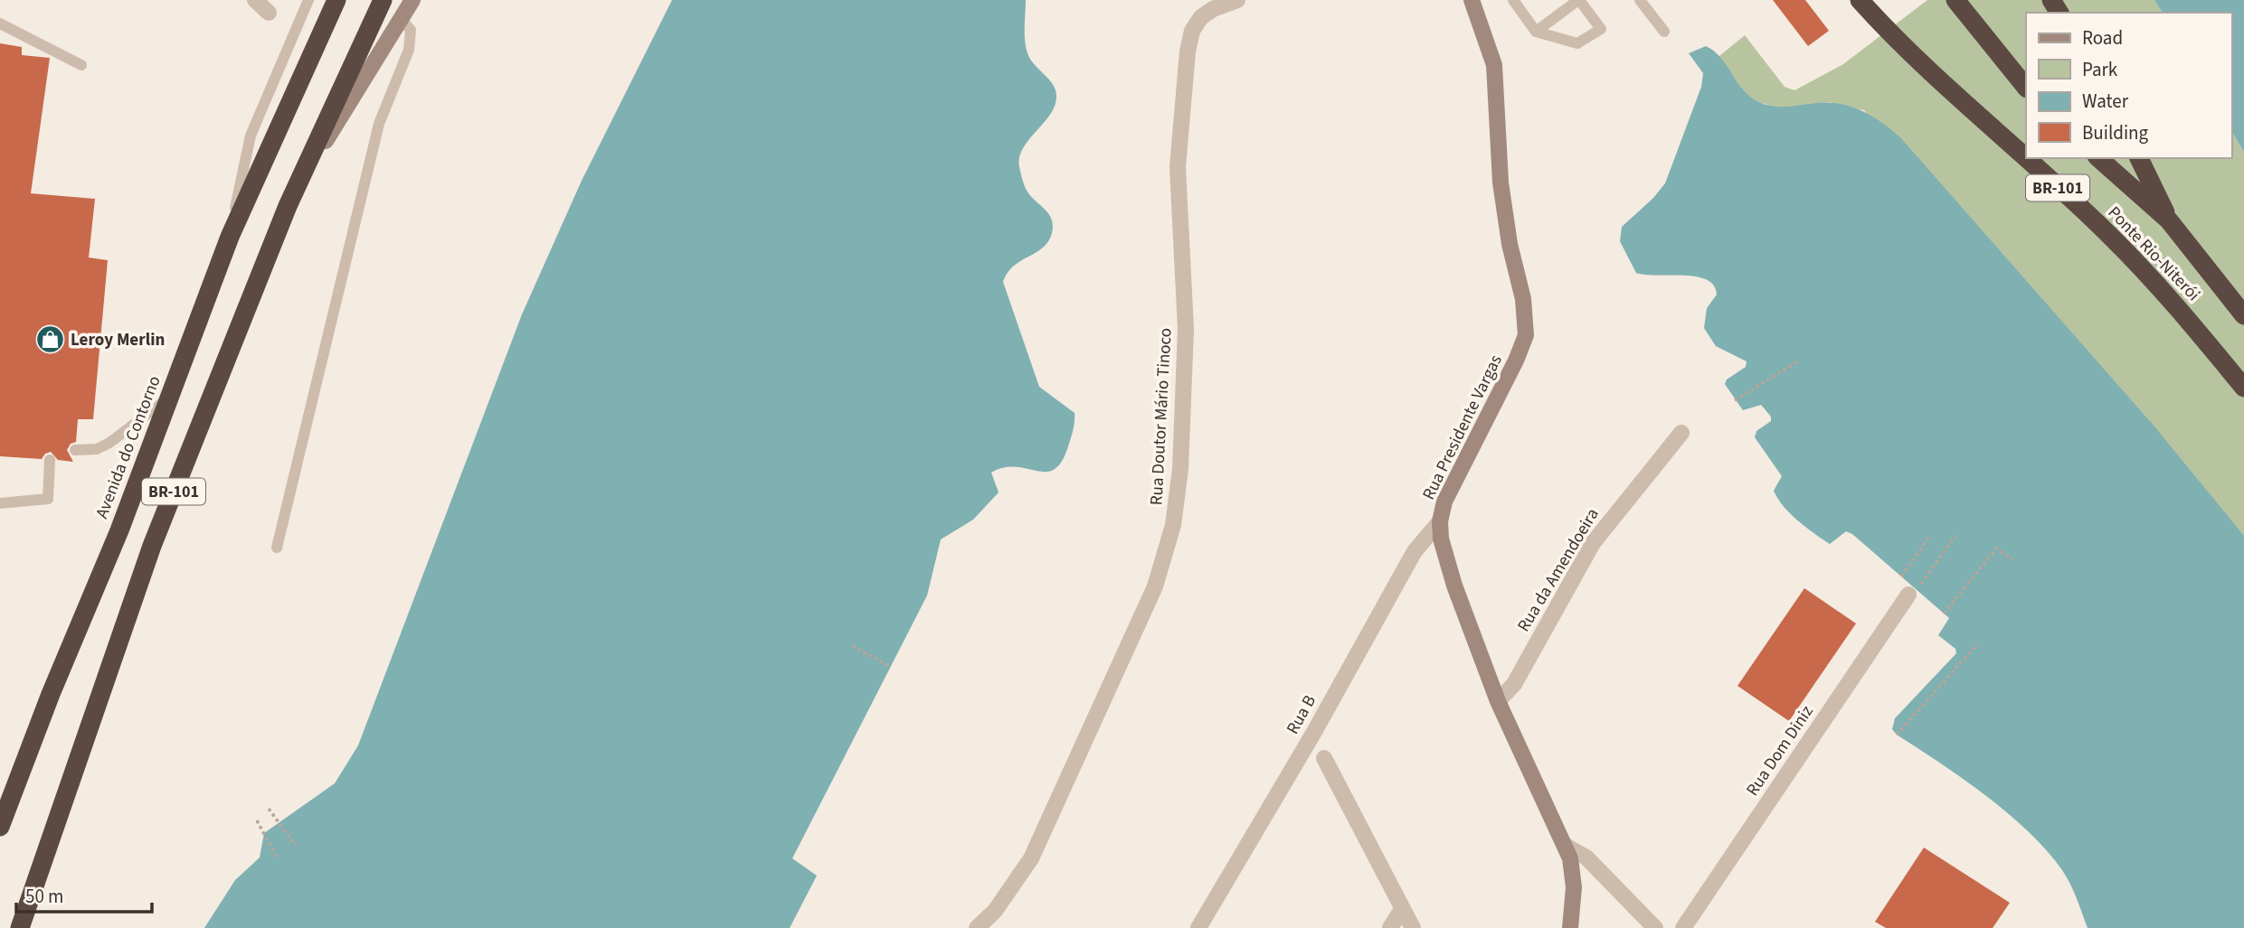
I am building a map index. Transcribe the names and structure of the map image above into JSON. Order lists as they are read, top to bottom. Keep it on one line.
{"streets":{"highway":["BR-101","Ponte Rio-Niterói","Avenida do Contorno"],"street":["Rua Doutor Mário Tinoco","Rua Presidente Vargas","Rua da Amendoeira","Rua B","Rua Dom Diniz"]},"crossings":[["Rua Presidente Vargas","Rua da Amendoeira"],["Rua Presidente Vargas","Rua B"]],"places":{"shop":["Leroy Merlin"]},"legend":["Road","Park","Water","Building"],"scale_bar":"50 m"}
